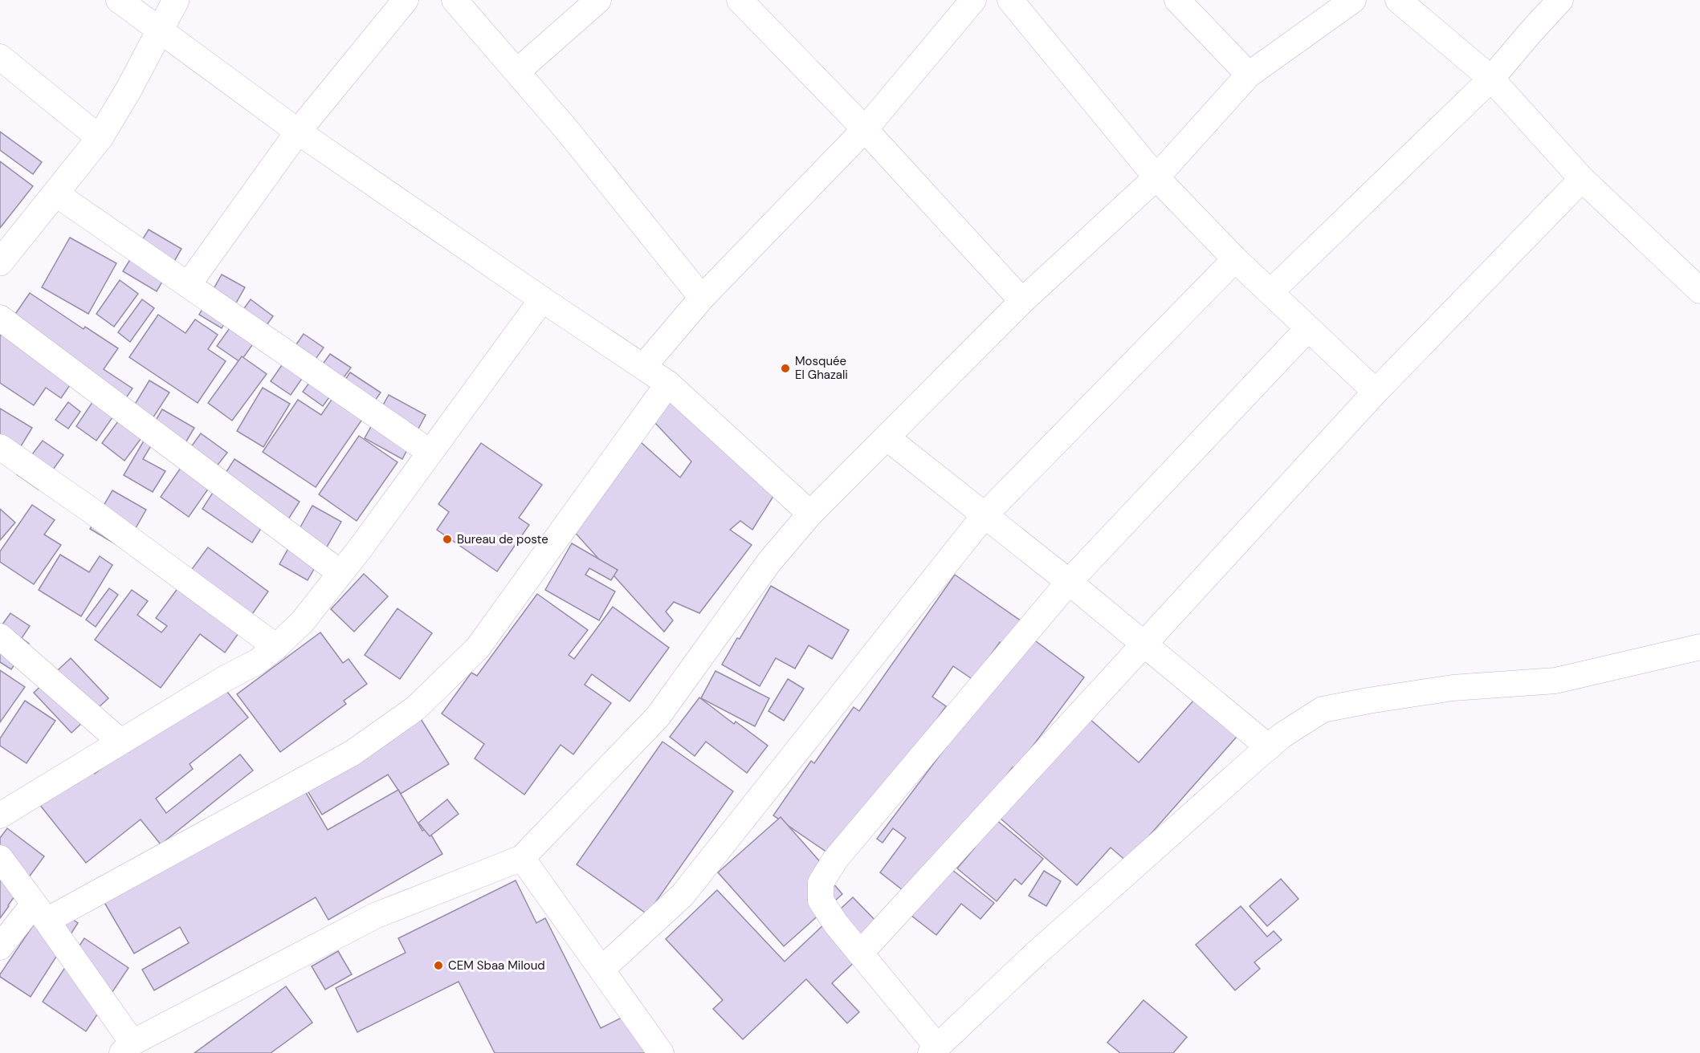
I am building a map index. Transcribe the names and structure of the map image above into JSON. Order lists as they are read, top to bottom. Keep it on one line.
{"places":["Mosquée El Ghazali","Bureau de poste","CEM Sbaa Miloud"]}
